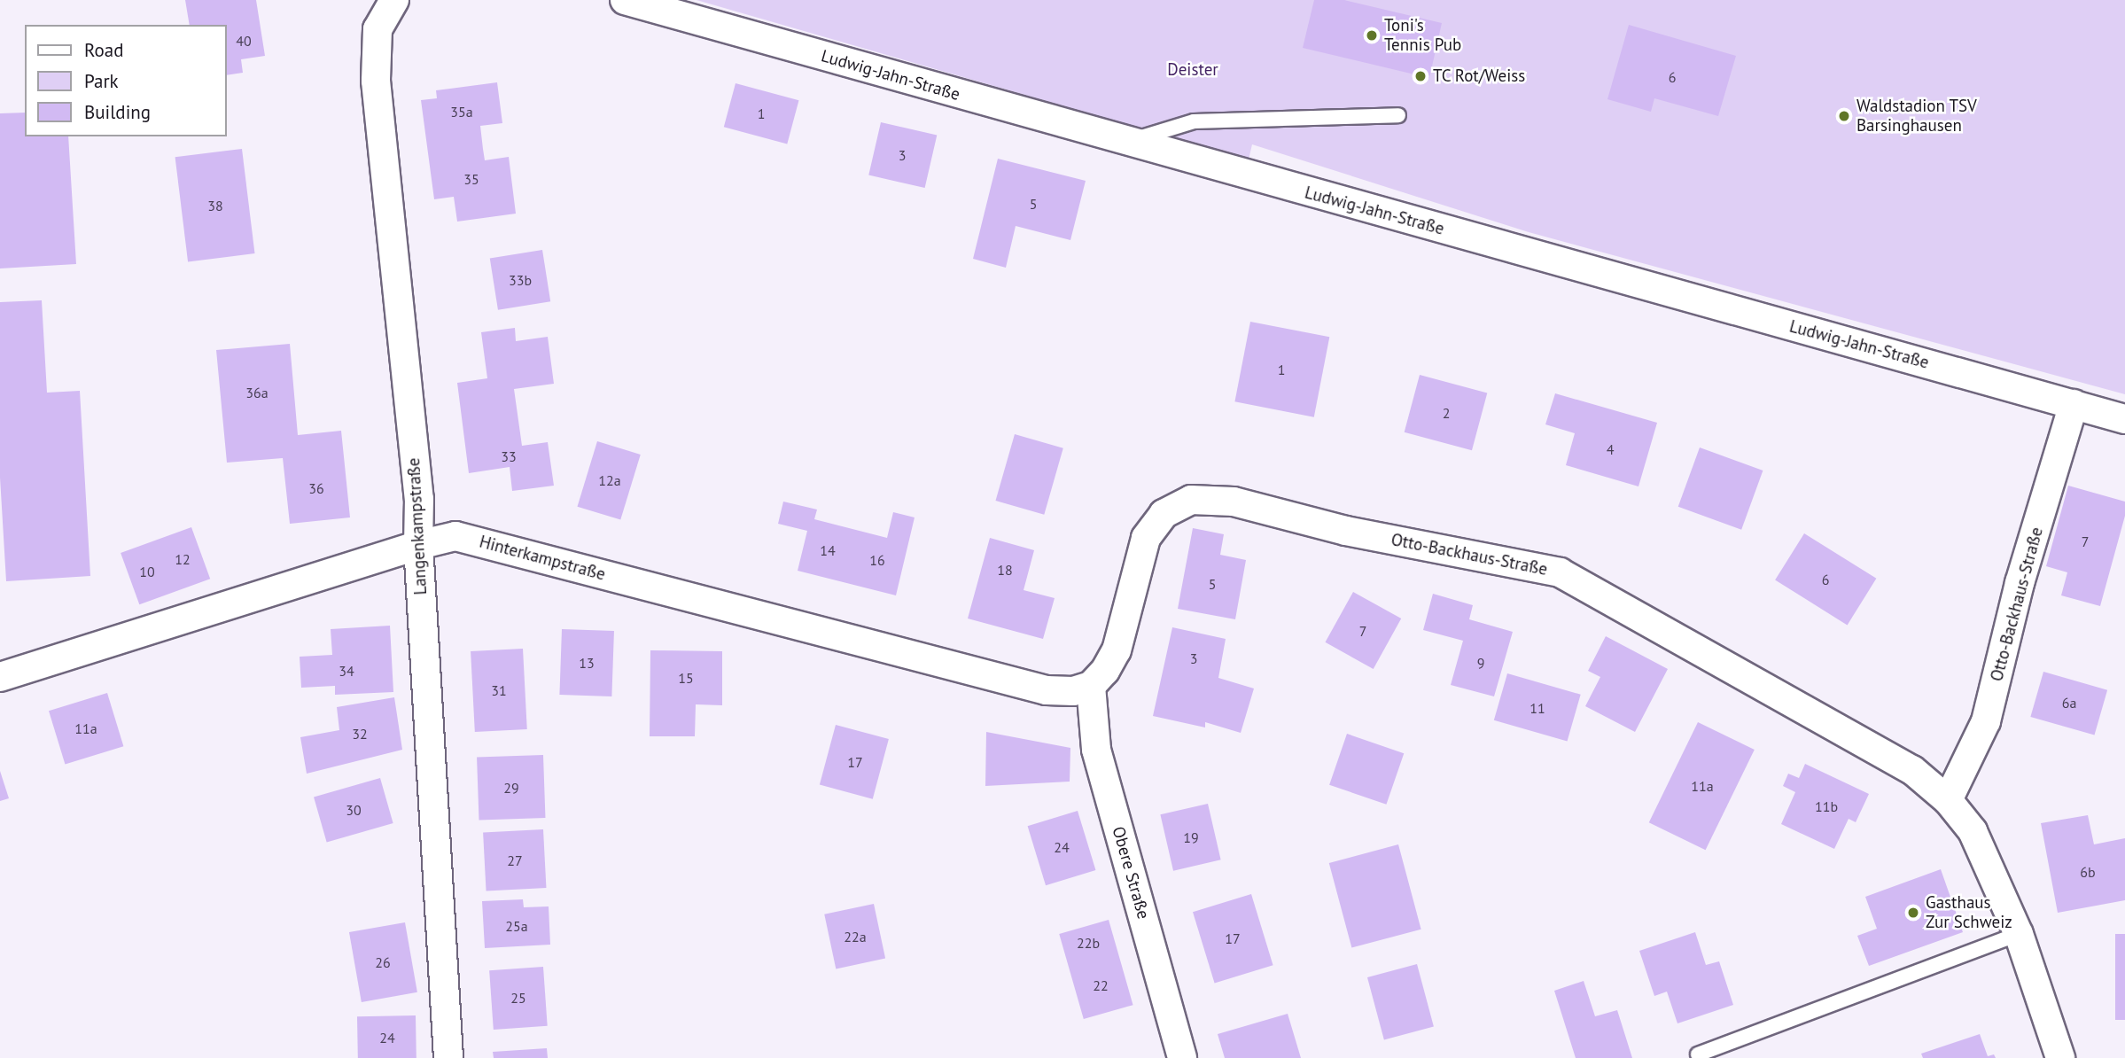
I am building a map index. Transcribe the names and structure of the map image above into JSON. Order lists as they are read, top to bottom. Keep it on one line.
{"streets":{"street":["Ludwig-Jahn-Straße","Langenkampstraße","Otto-Backhaus-Straße","Hinterkampstraße","Obere Straße"]},"crossings":[["Ludwig-Jahn-Straße","Otto-Backhaus-Straße"],["Langenkampstraße","Hinterkampstraße"],["Otto-Backhaus-Straße","Hinterkampstraße"],["Otto-Backhaus-Straße","Obere Straße"],["Hinterkampstraße","Obere Straße"]],"parks":["Deister"],"places":["Toni's Tennis Pub","TC Rot/Weiss","Waldstadion TSV Barsinghausen","Gasthaus Zur Schweiz"],"house_numbers":["40","6","35a","1","3","35","5","38","33b","1","36a","2","4","33","12a","36","7","14","12","16","18","10","6","5","7","3","13","9","34","15","31","6a","11","11a","32","17","11a","29","11b","30","19","24","27","6b","25a","22a","17","22b","26","22","25","24"],"legend":["Road","Park","Building"]}
